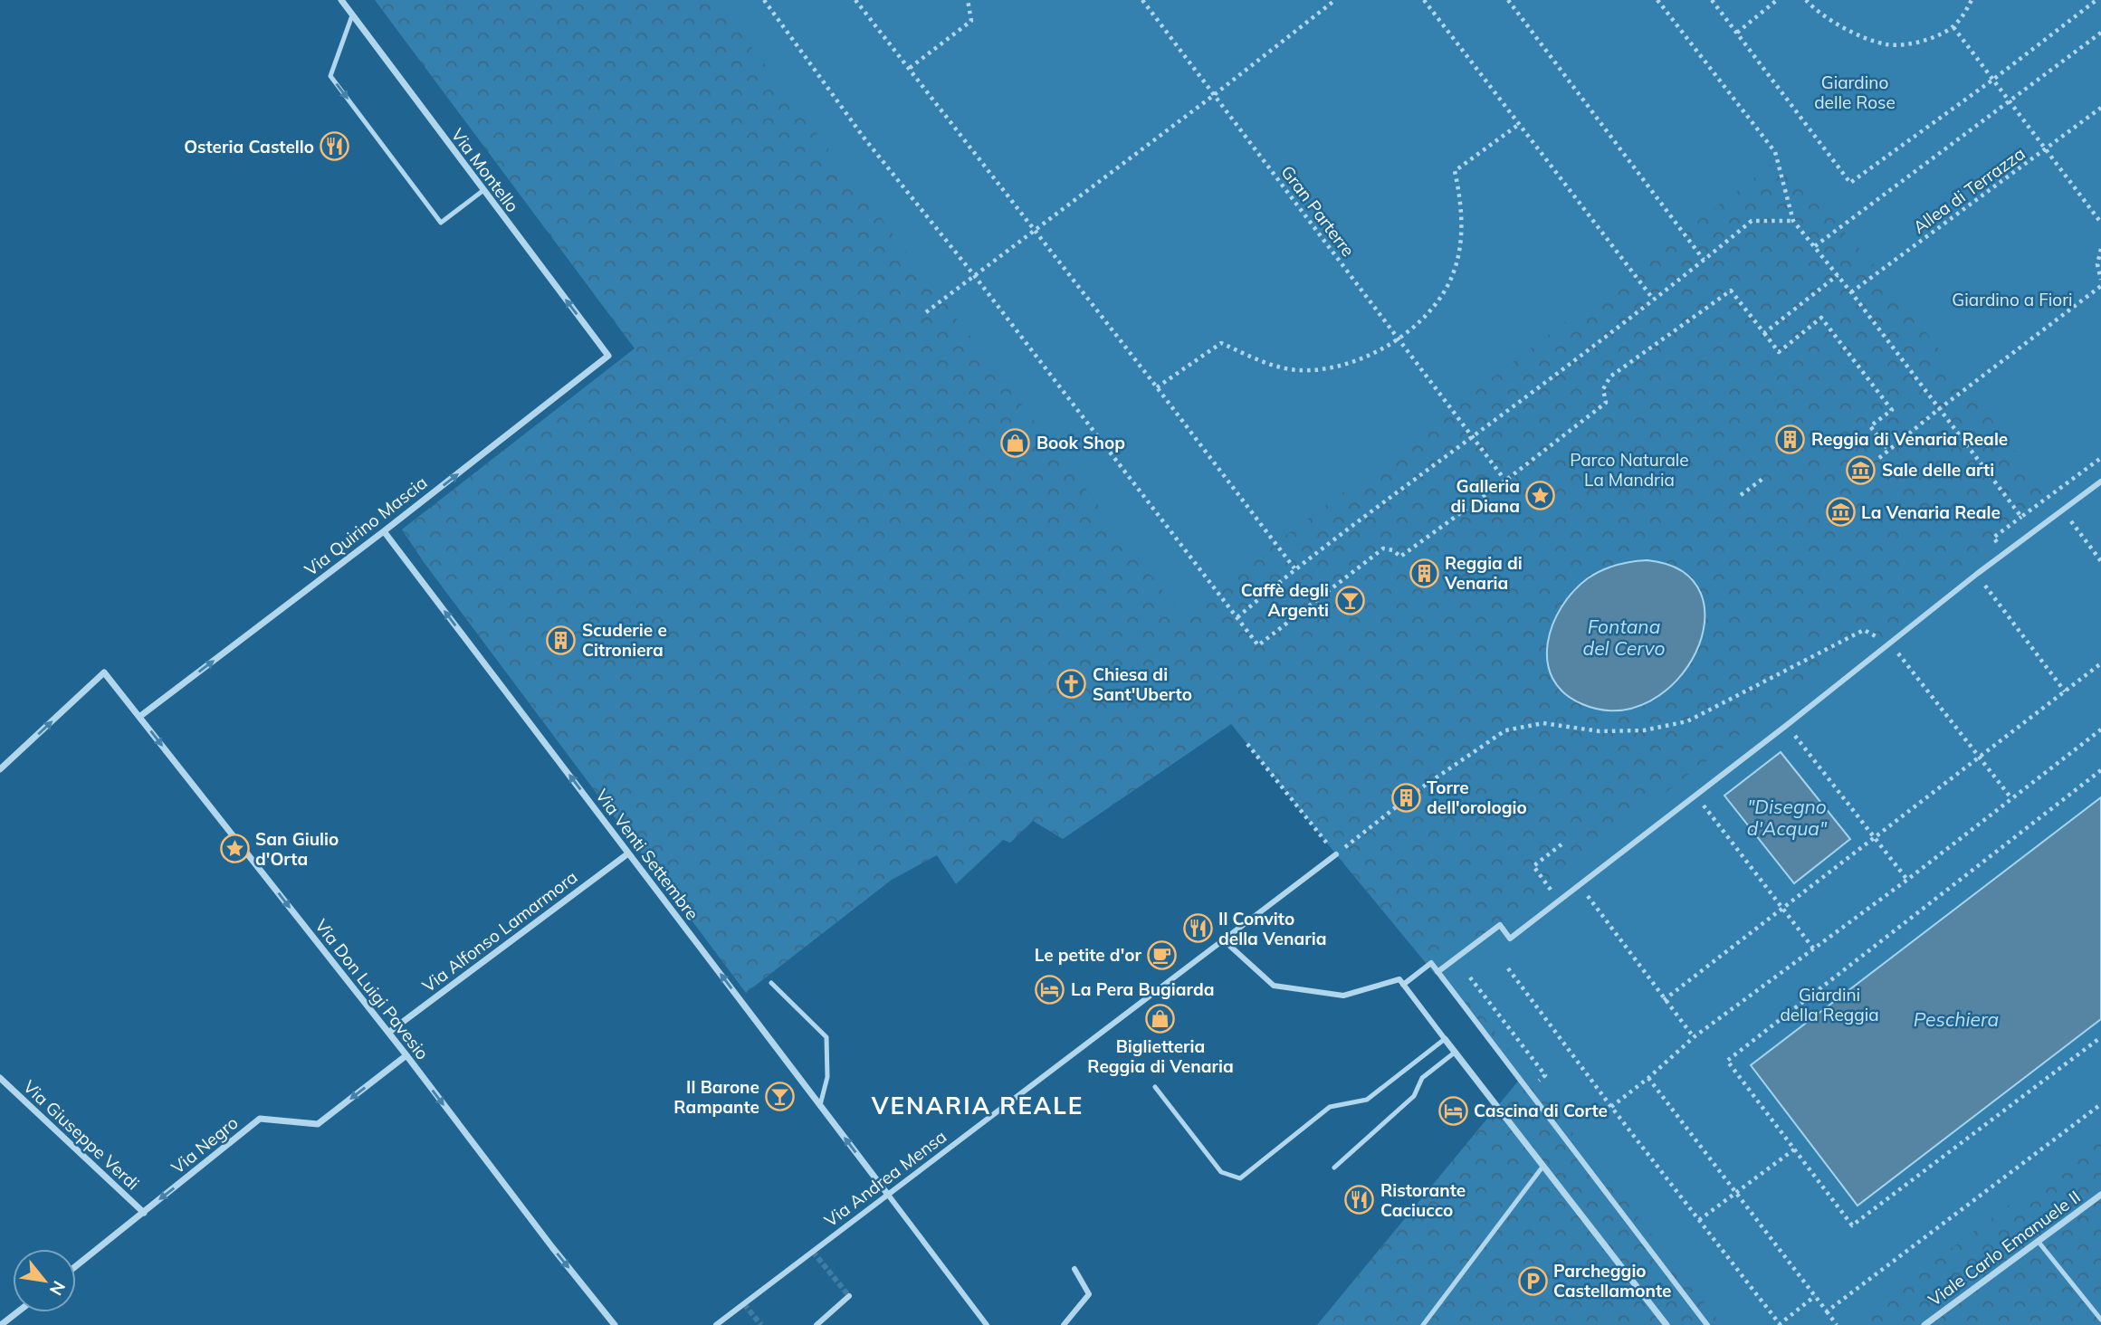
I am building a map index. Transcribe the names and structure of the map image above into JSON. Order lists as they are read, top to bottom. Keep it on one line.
{"streets":{"street":["Via Montello","Via Quirino Mascia","Via Venti Settembre","Via Alfonso Lamarmora","Via Don Luigi Pavesio","Via Giuseppe Verdi","Via Negro","Via Andrea Mensa","Viale Carlo Emanuele II"],"path":["Allea di Terrazza","Gran Parterre"]},"crossings":[["Via Montello","Via Quirino Mascia"],["Via Quirino Mascia","Via Venti Settembre"],["Via Quirino Mascia","Via Don Luigi Pavesio"],["Via Venti Settembre","Via Alfonso Lamarmora"],["Via Venti Settembre","Via Andrea Mensa"],["Via Alfonso Lamarmora","Via Don Luigi Pavesio"],["Via Don Luigi Pavesio","Via Negro"],["Via Giuseppe Verdi","Via Negro"]],"one_way":["Via Montello","Via Quirino Mascia","Via Venti Settembre","Via Don Luigi Pavesio","Via Negro"],"districts":["VENARIA REALE"],"water":["Fontana del Cervo","\"Disegno d'Acqua\"","Peschiera"],"parks":["Giardino delle Rose","Giardino a Fiori","Parco Naturale La Mandria","Giardini della Reggia"],"places":{"restaurant":["Osteria Castello","Il Convito della Venaria","Ristorante Caciucco"],"building":["Reggia di Venaria Reale","Reggia di Venaria","Scuderie e Citroniera","Torre dell'orologio"],"shop":["Book Shop","Biglietteria Reggia di Venaria"],"museum":["Sale delle arti","La Venaria Reale"],"place":["Galleria di Diana","San Giulio d'Orta"],"bar":["Caffè degli Argenti","Il Barone Rampante"],"church":["Chiesa di Sant'Uberto"],"cafe":["Le petite d'or"],"hotel":["La Pera Bugiarda","Cascina di Corte"],"parking":["Parcheggio Castellamonte"]},"north":"bottom right"}
